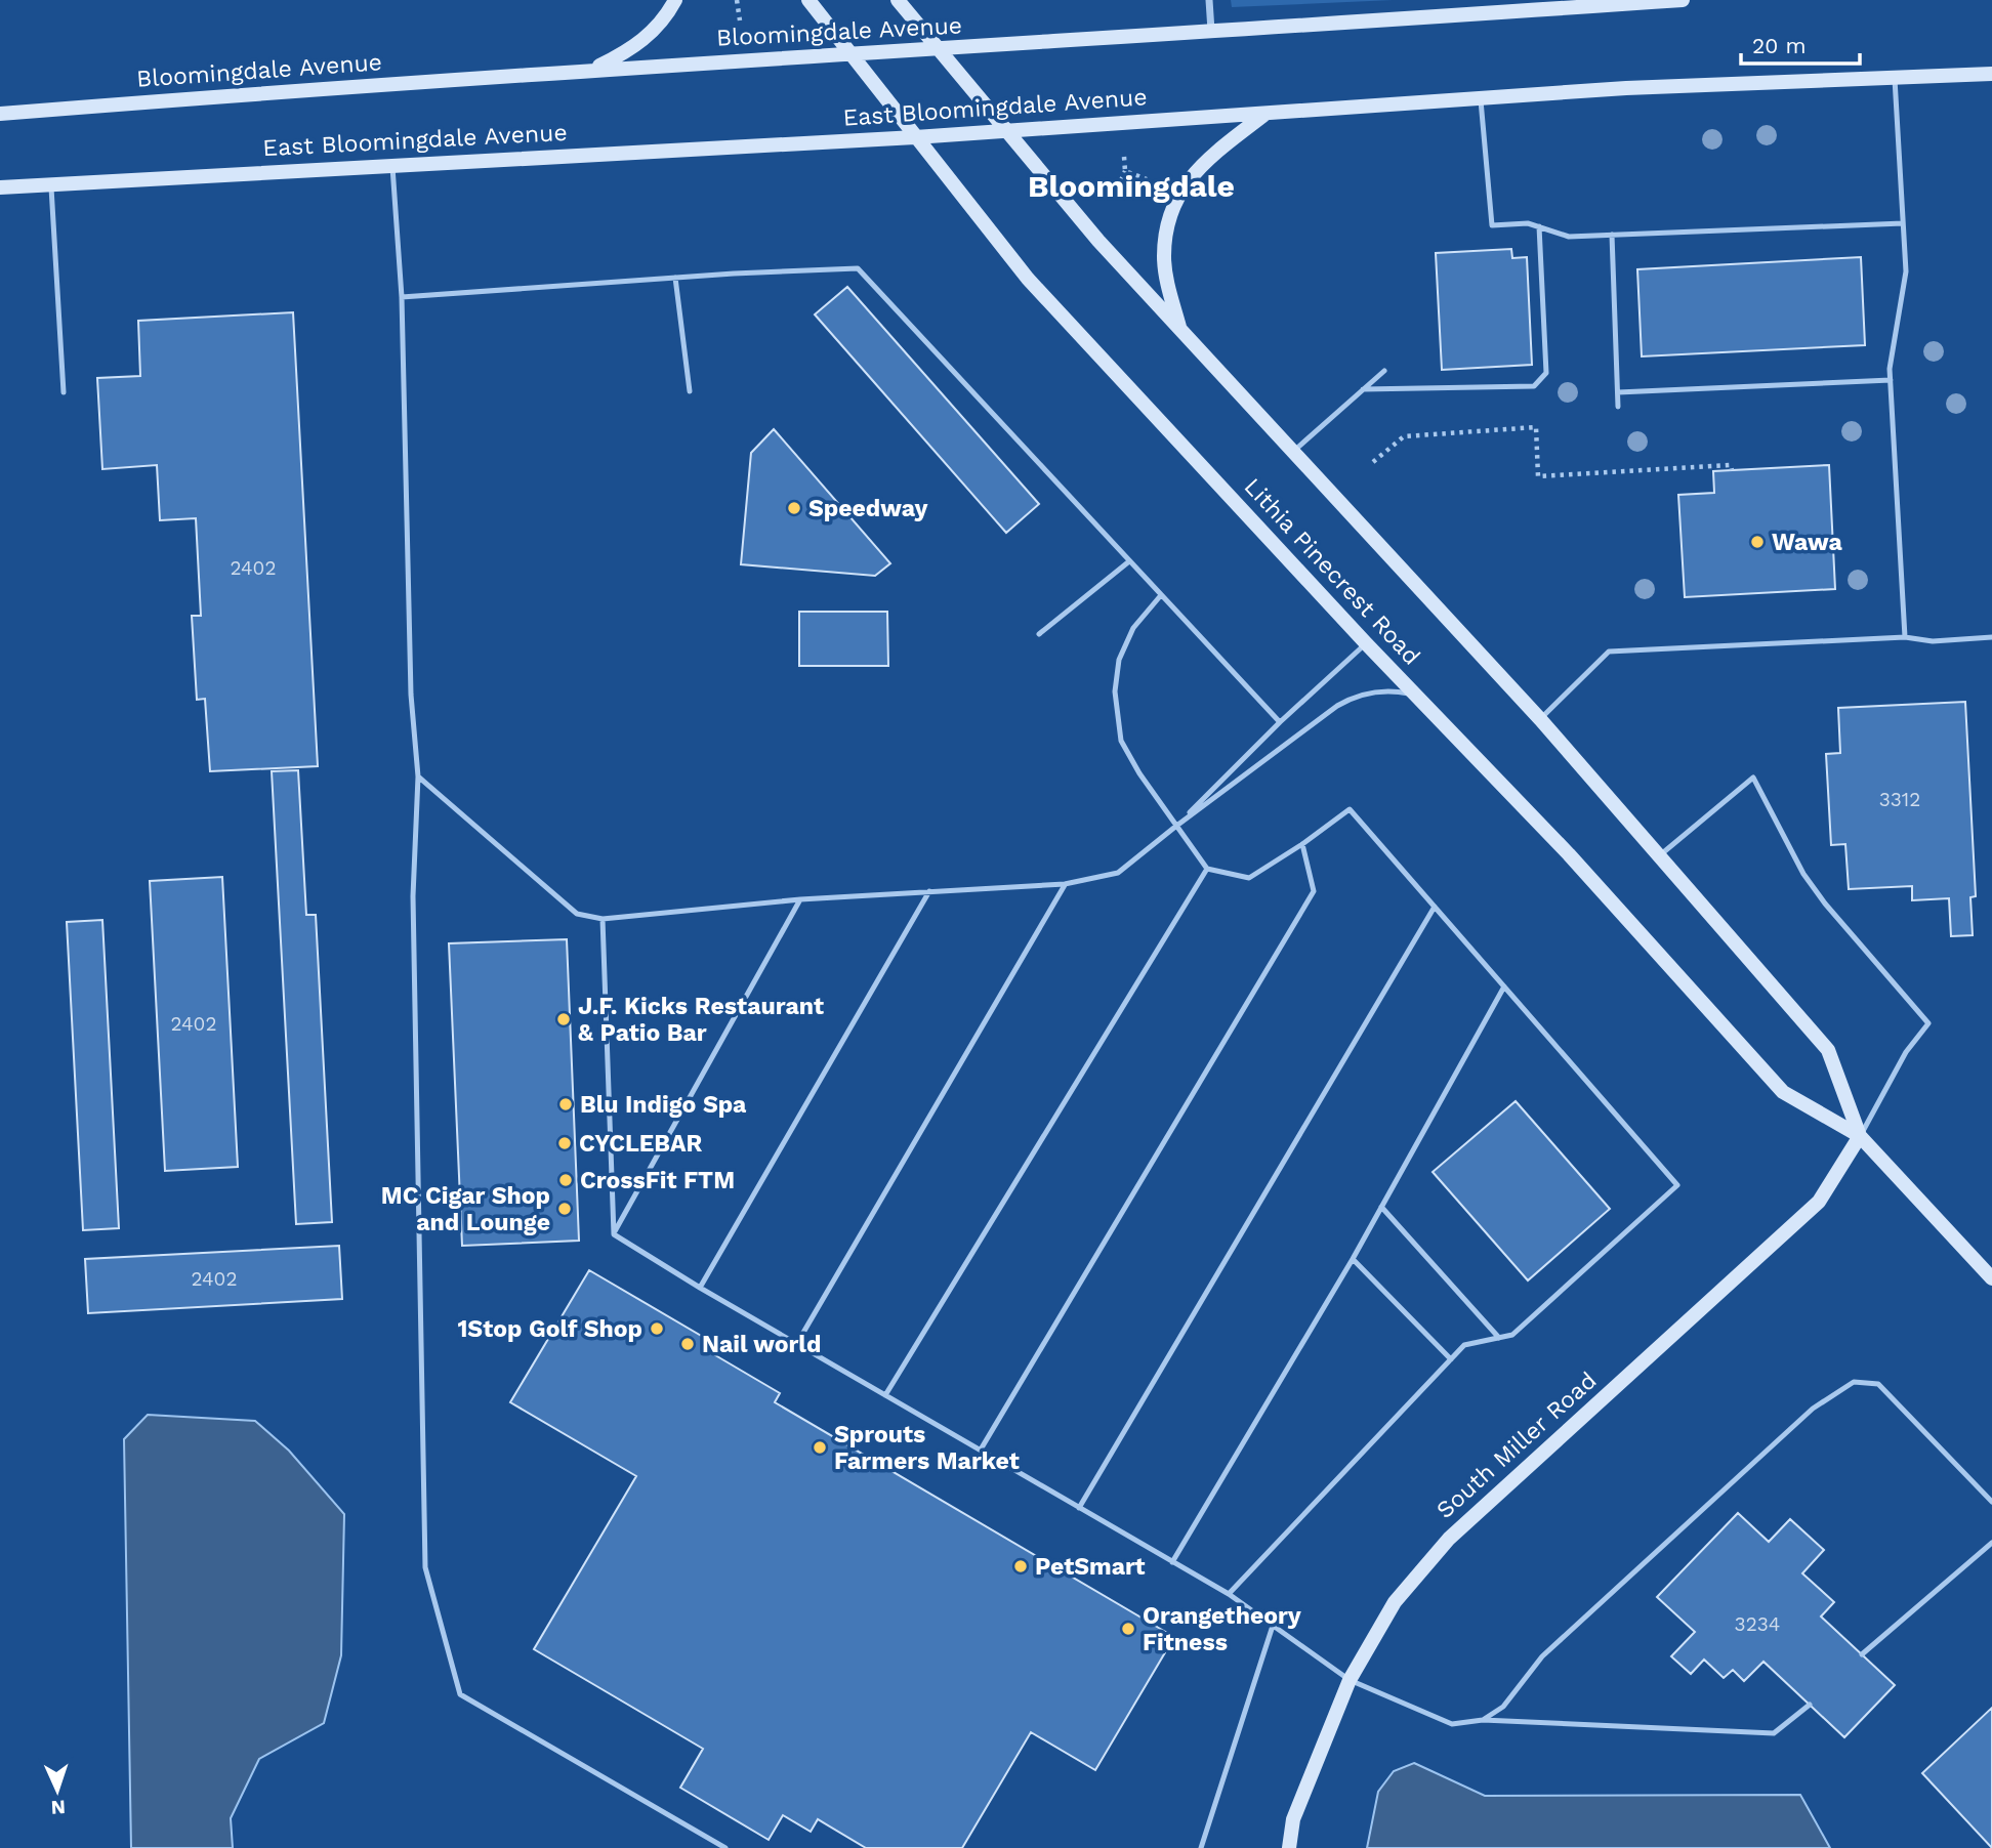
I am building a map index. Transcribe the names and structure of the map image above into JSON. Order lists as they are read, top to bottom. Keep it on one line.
{"streets":{"main road":["Bloomingdale Avenue","East Bloomingdale Avenue","Lithia Pinecrest Road","South Miller Road"]},"crossings":[["Bloomingdale Avenue","Lithia Pinecrest Road"],["East Bloomingdale Avenue","Lithia Pinecrest Road"],["Lithia Pinecrest Road","South Miller Road"]],"districts":["Bloomingdale"],"places":["Speedway","Wawa","J.F. Kicks Restaurant & Patio Bar","Blu Indigo Spa","CYCLEBAR","CrossFit FTM","MC Cigar Shop and Lounge","1Stop Golf Shop","Nail world","Sprouts Farmers Market","PetSmart","Orangetheory Fitness"],"house_numbers":["2402","3312","2402","2402","3234"],"scale_bar":"20 m","north":"bottom"}
